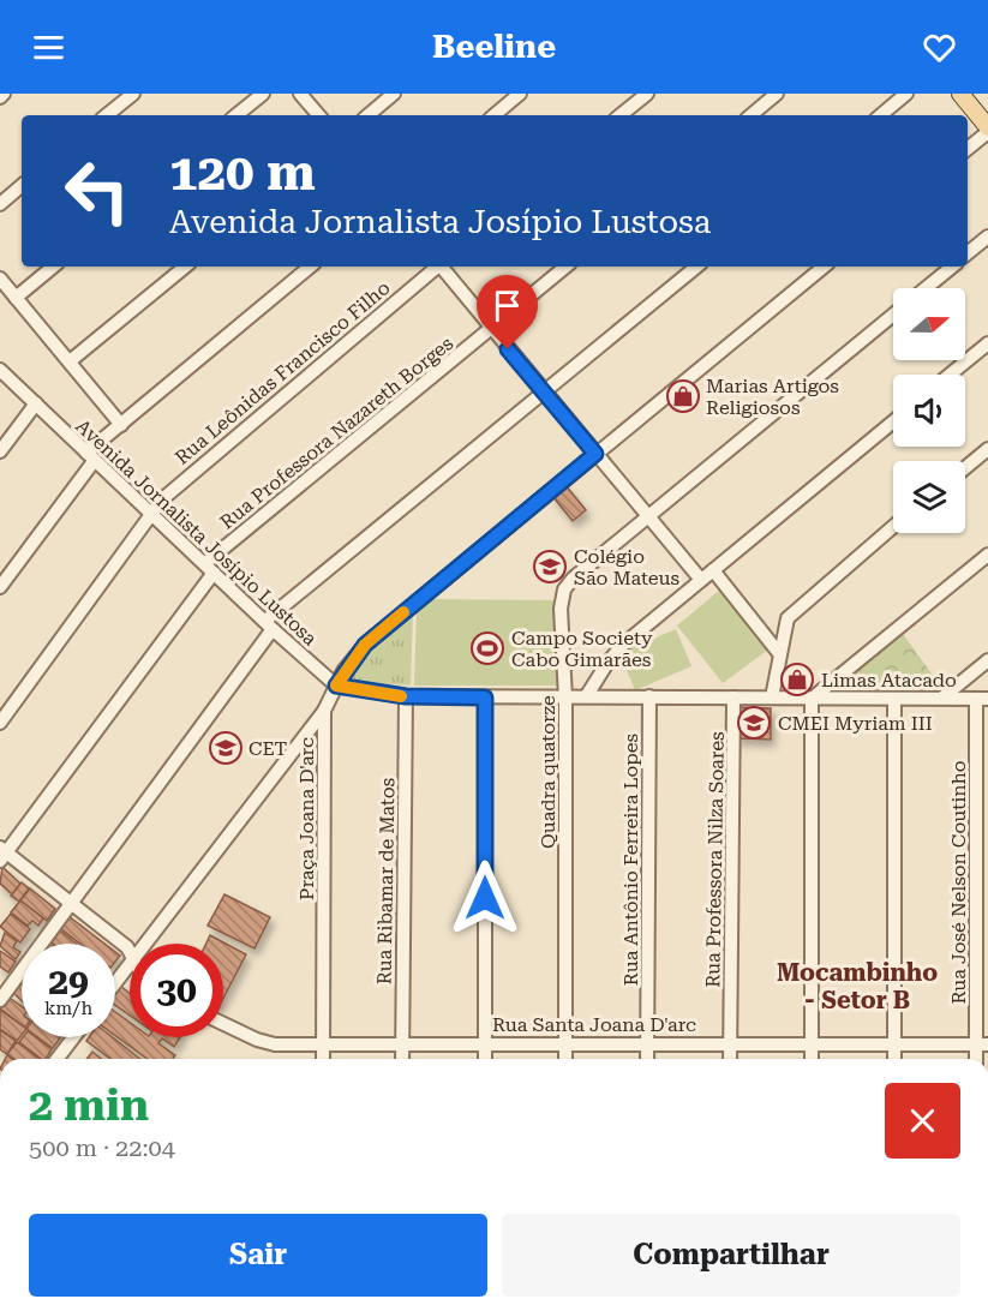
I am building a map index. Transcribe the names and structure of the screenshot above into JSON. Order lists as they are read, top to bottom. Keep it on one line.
{"streets":{"street":["Rua Leônidas Francisco Filho","Rua Professora Nazareth Borges","Avenida Jornalista Josípio Lustosa","Quadra quatorze","Praça Joana D'arc","Rua Antônio Ferreira Lopes","Rua Professora Nilza Soares","Rua Ribamar de Matos","Rua José Nelson Coutinho","Rua Santa Joana D'arc"]},"crossings":[["Rua Leônidas Francisco Filho","Avenida Jornalista Josípio Lustosa"],["Rua Professora Nazareth Borges","Avenida Jornalista Josípio Lustosa"],["Quadra quatorze","Rua Santa Joana D'arc"],["Praça Joana D'arc","Rua Santa Joana D'arc"],["Rua Antônio Ferreira Lopes","Rua Santa Joana D'arc"],["Rua Professora Nilza Soares","Rua Santa Joana D'arc"],["Rua Ribamar de Matos","Rua Santa Joana D'arc"],["Rua José Nelson Coutinho","Rua Santa Joana D'arc"]],"districts":["Mocambinho - Setor B"],"places":{"shop":["Marias Artigos Religiosos","Limas Atacado"],"school or university":["Colégio São Mateus","CMEI Myriam III","CET"],"sports":["Campo Society Cabo Gimarães"]},"north":"right","page":{"header":"Beeline","turn":["120 m","Avenida Jornalista Josípio Lustosa"],"speed":"29 km/h","limit":"30","heading":["2 min","500 m · 22:04"],"buttons":["Sair","Compartilhar"]}}
